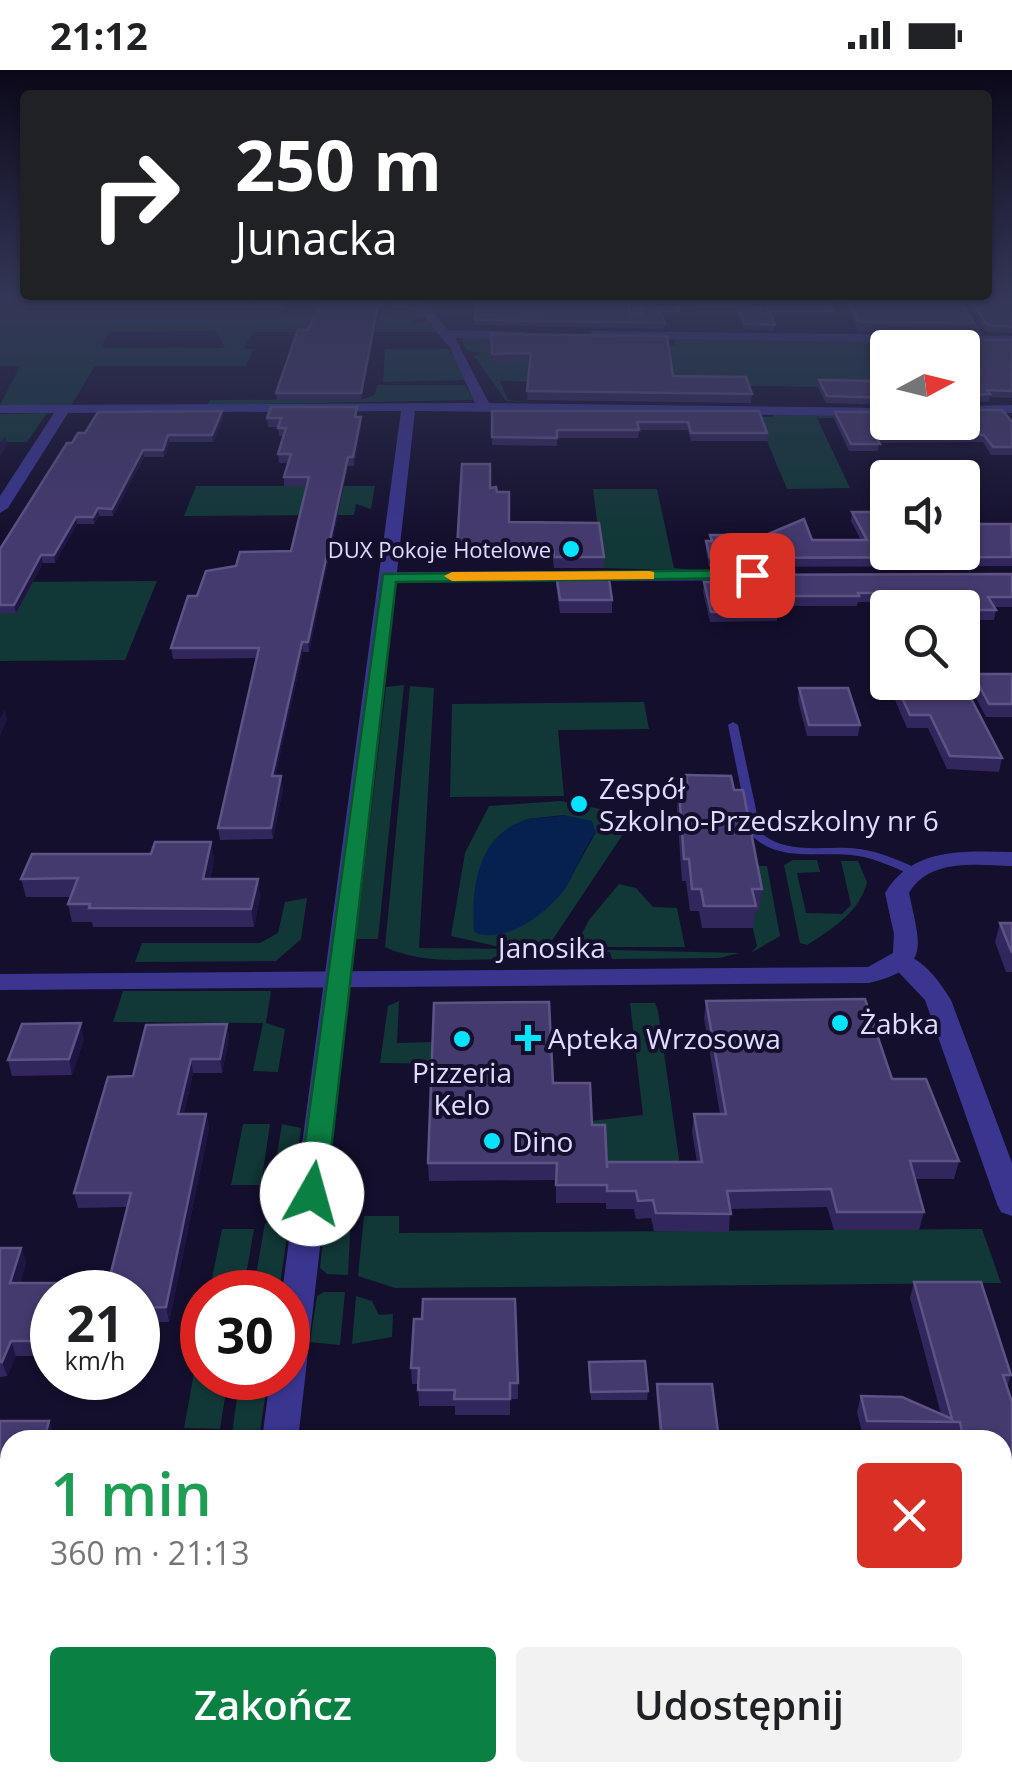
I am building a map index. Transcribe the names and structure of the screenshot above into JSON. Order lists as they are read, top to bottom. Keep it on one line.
{"streets":{"street":["Janosika"]},"places":{"other":["DUX Pokoje Hotelowe","Zespół Szkolno-Przedszkolny nr 6","Żabka","Pizzeria Kelo","Dino"],"health":["Apteka Wrzosowa"]},"north":"right","page":{"status":"21:12","turn":["250 m","Junacka"],"speed":"21 km/h","limit":"30","heading":["1 min","360 m · 21:13"],"buttons":["Zakończ","Udostępnij"]}}
